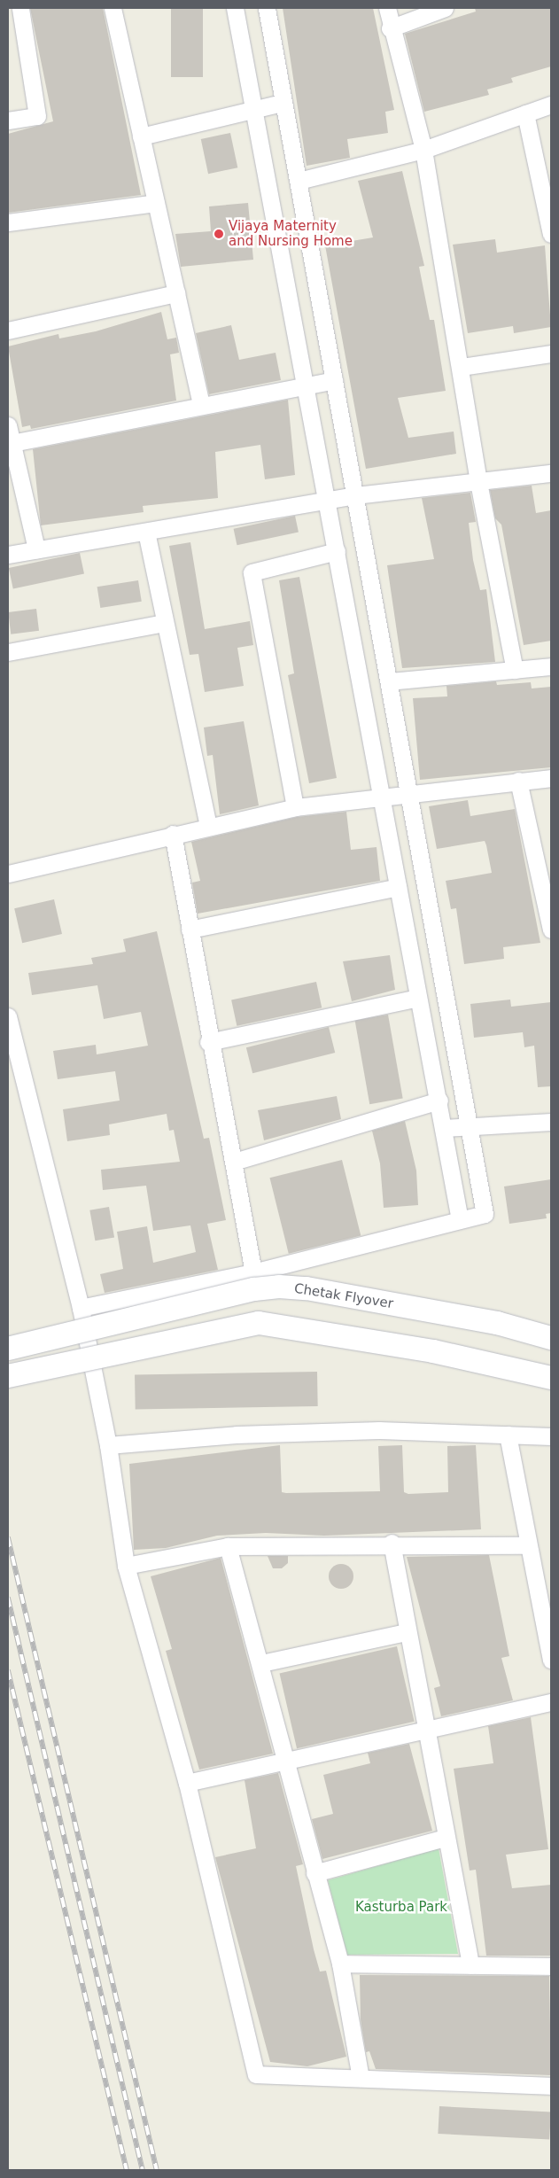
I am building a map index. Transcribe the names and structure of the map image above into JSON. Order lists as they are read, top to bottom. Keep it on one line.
{"streets":{"main road":["Chetak Flyover"]},"parks":["Kasturba Park"],"places":["Vijaya Maternity and Nursing Home"]}
